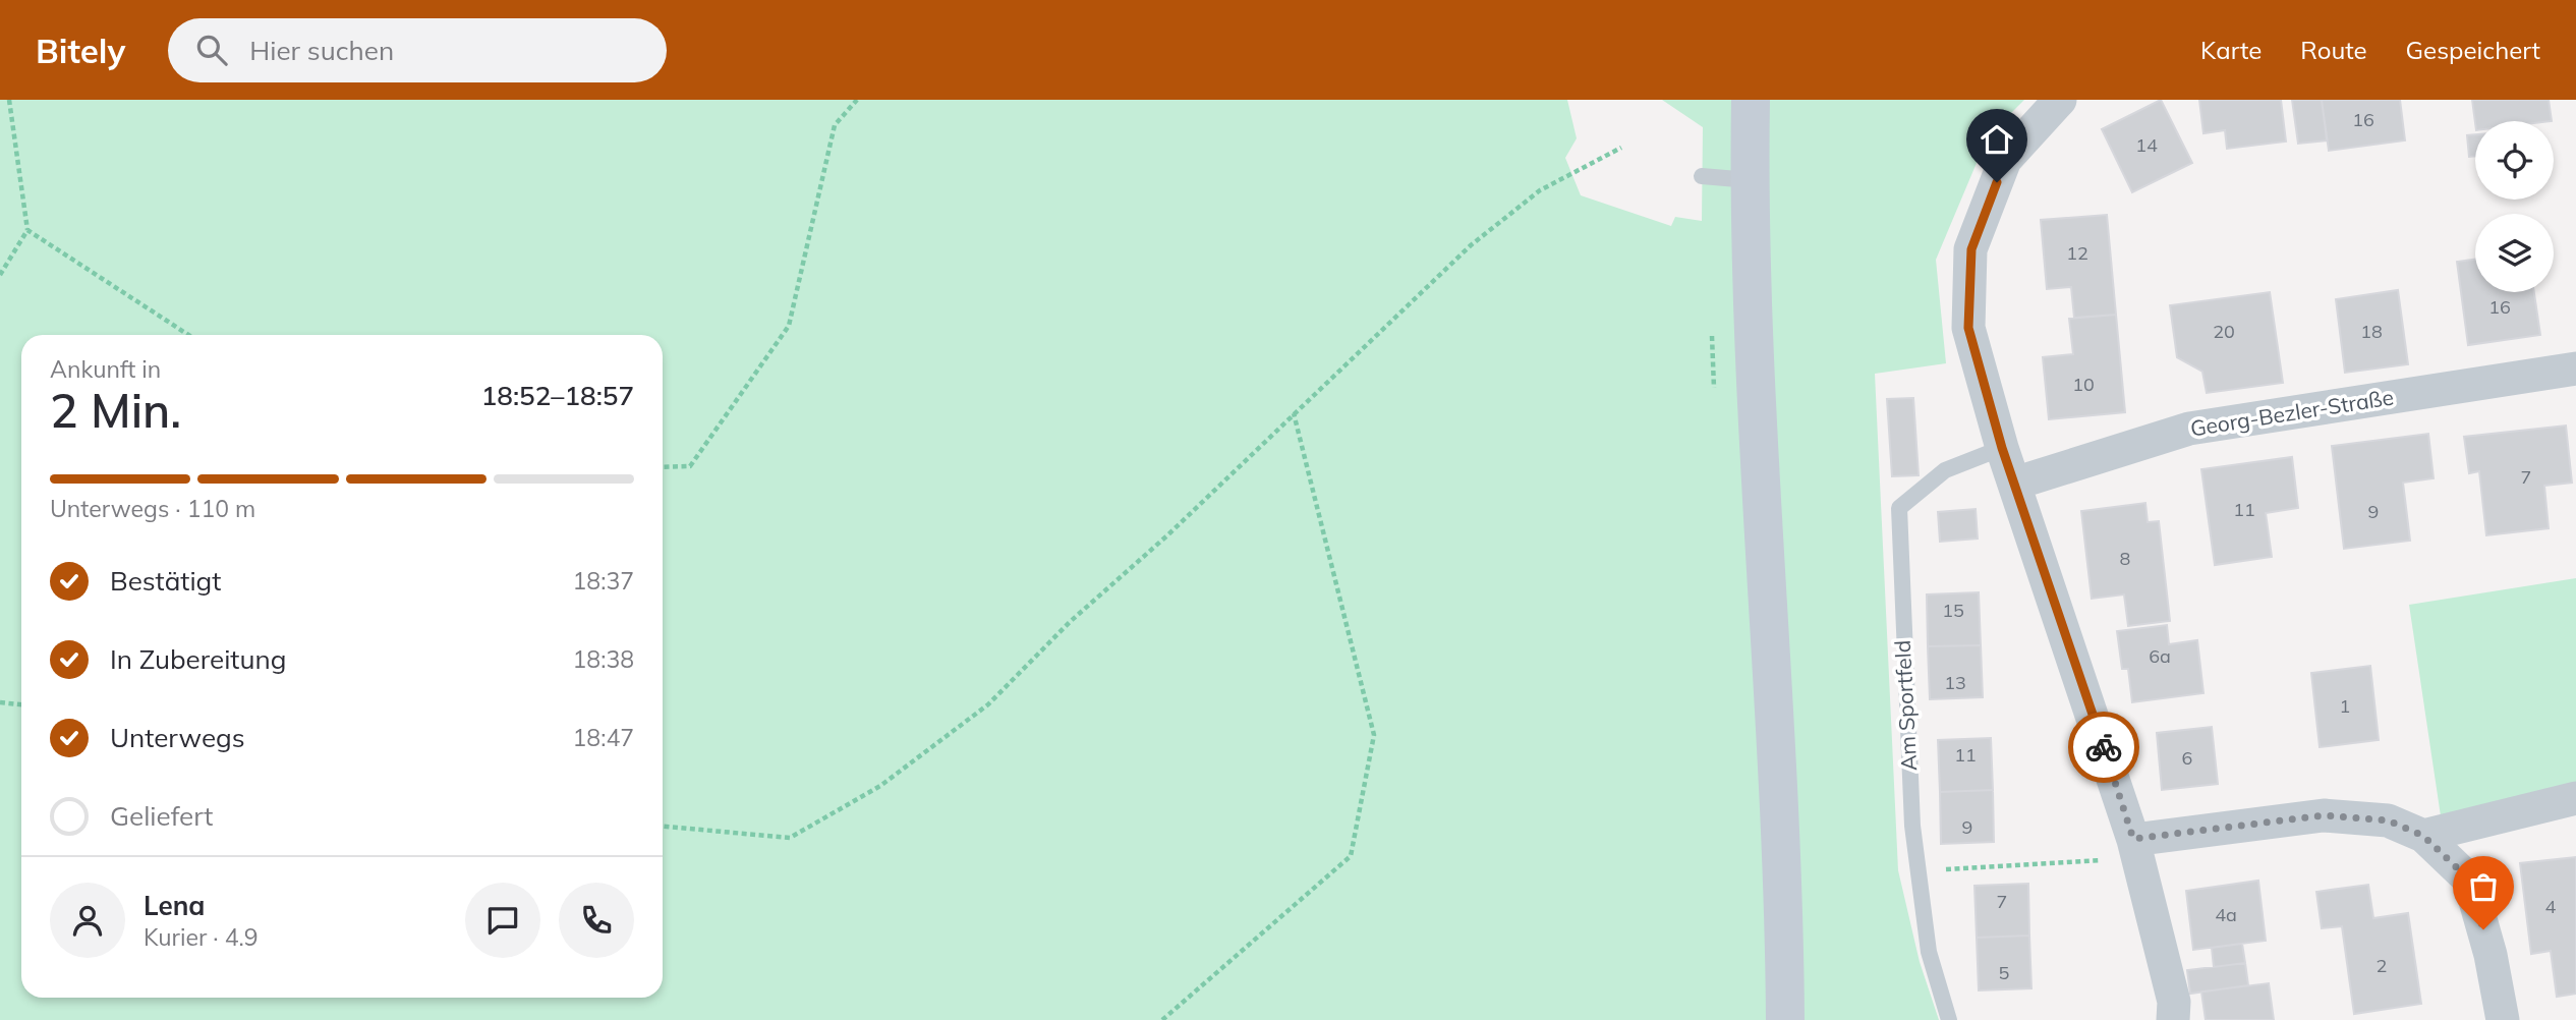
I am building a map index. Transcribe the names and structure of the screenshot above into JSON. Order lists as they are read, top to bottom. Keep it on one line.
{"streets":{"street":["Georg-Bezler-Straße"],"lane":["Am Sportfeld"]},"house_numbers":["16","14","12","16","20","18","10","7","11","9","8","15","6a","13","1","11","6","9","7","4","4a","2","5"],"page":{"header":"Bitely","search":"Hier suchen","nav":["Karte","Route","Gespeichert"],"heading":["2 Min.","Ankunft in","18:52–18:57"],"panel":["Lena","Kurier · 4.9"],"bar":"Unterwegs · 110 m","list":[["Bestätigt","18:37"],["In Zubereitung","18:38"],["Unterwegs","18:47"],"Geliefert"]}}
